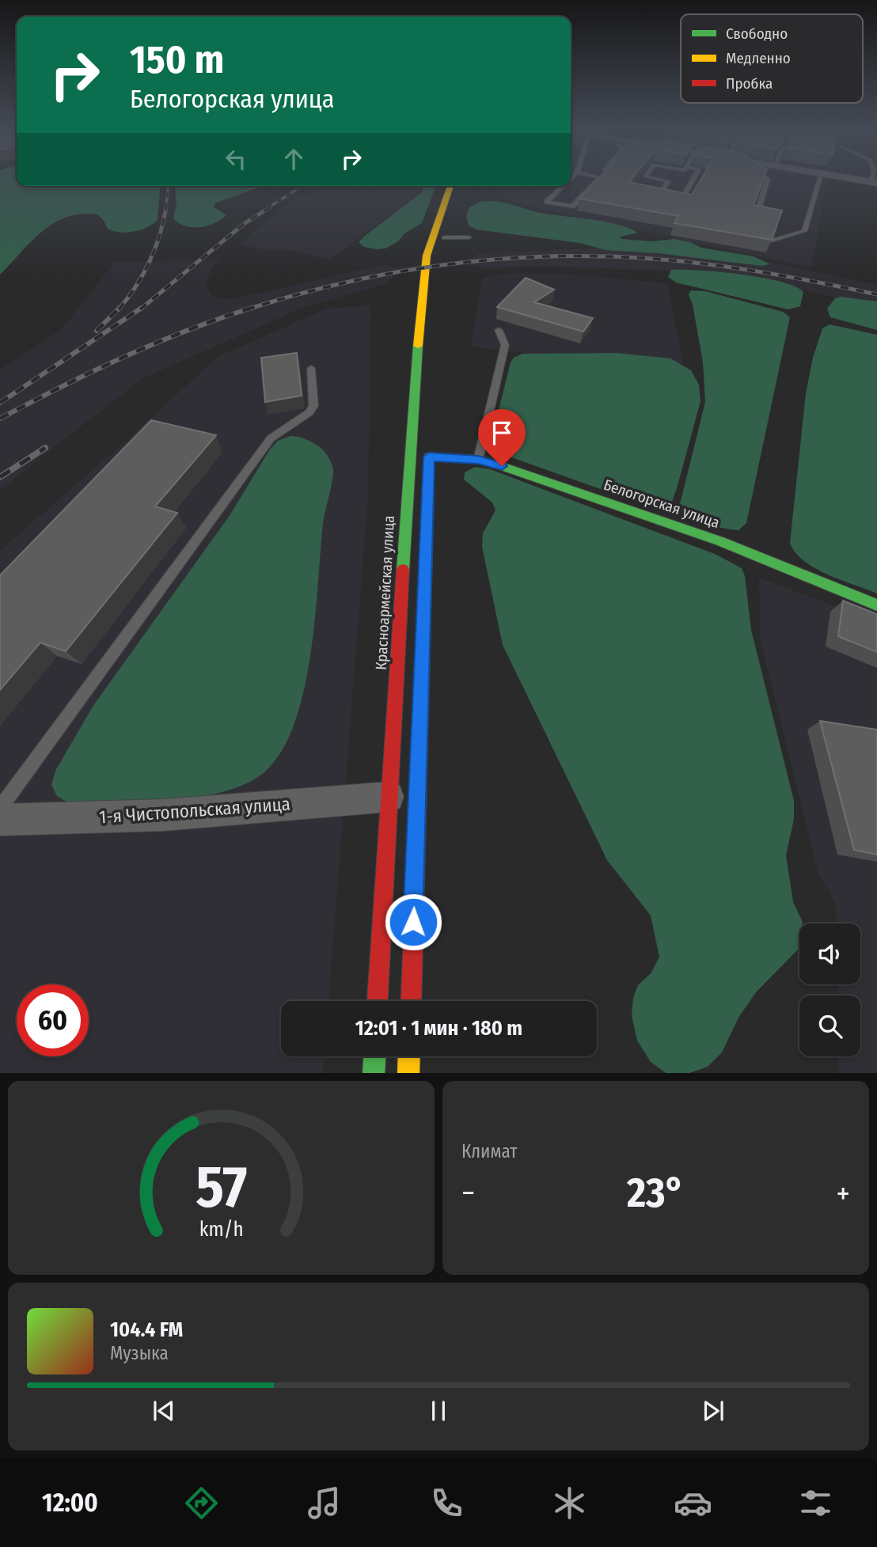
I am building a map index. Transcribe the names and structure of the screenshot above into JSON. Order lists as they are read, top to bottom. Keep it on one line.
{"streets":{"main road":["Белогорская улица","Красноармейская улица"],"street":["1-я Чистопольская улица"]},"crossings":[["Красноармейская улица","1-я Чистопольская улица"]],"legend":["Свободно","Медленно","Пробка"],"page":{"turn":["150 m","Белогорская улица"],"limit":"60","trip":"12:01 · 1 мин · 180 m","tile":"Климат","heat":["−","23°","+"],"song":["104.4 FM","Музыка"],"tabs":"12:00","gauge":["57","km/h"]}}
